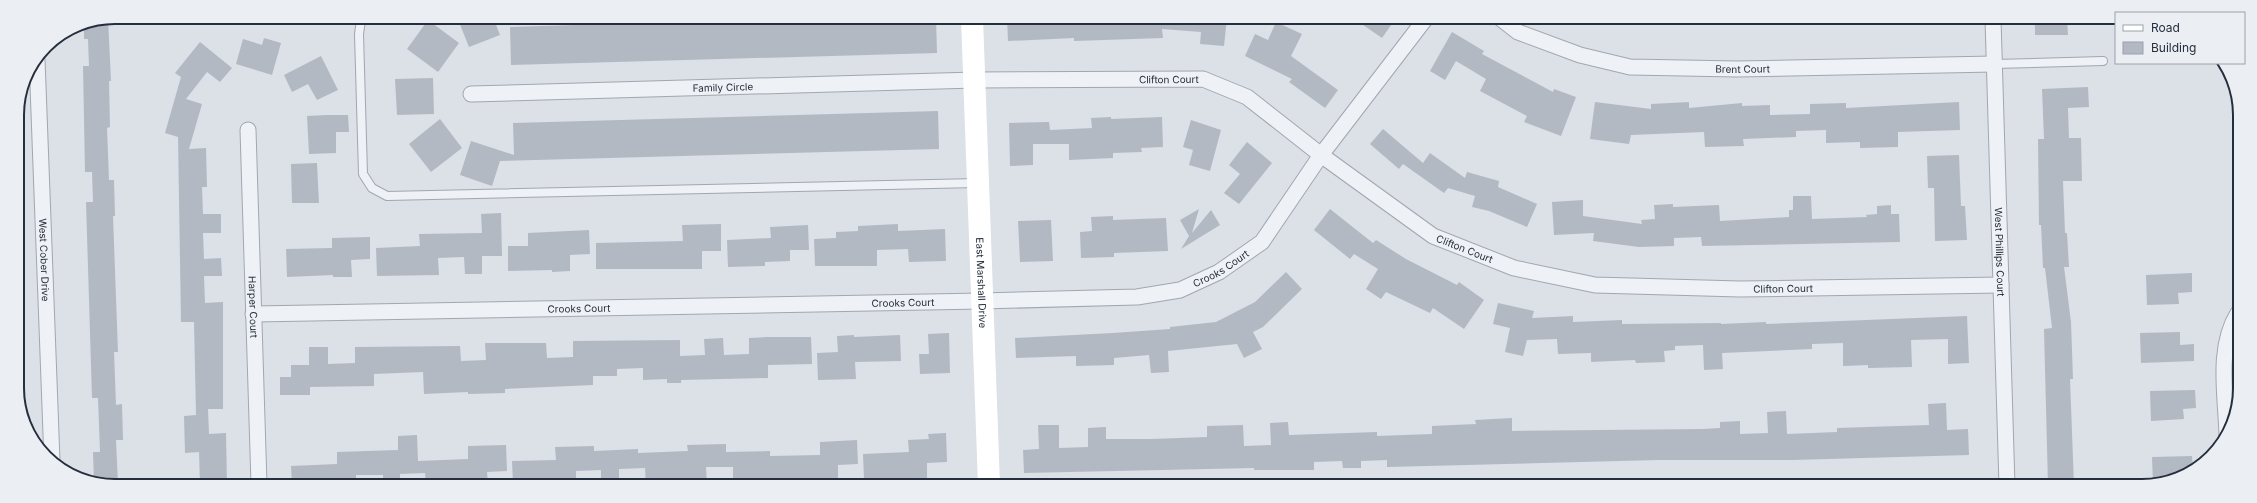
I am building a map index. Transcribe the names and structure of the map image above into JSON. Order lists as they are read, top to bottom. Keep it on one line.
{"streets":{"main road":["East Marshall Drive"],"street":["Brent Court","Clifton Court","Family Circle","West Phillips Court","West Cober Drive","Crooks Court","Harper Court"]},"crossings":[["Brent Court","West Phillips Court"],["Clifton Court","Family Circle"],["Clifton Court","West Phillips Court"],["Clifton Court","Crooks Court"],["Clifton Court","East Marshall Drive"],["Family Circle","East Marshall Drive"],["Crooks Court","East Marshall Drive"],["Crooks Court","Harper Court"]],"legend":["Road","Building"]}
